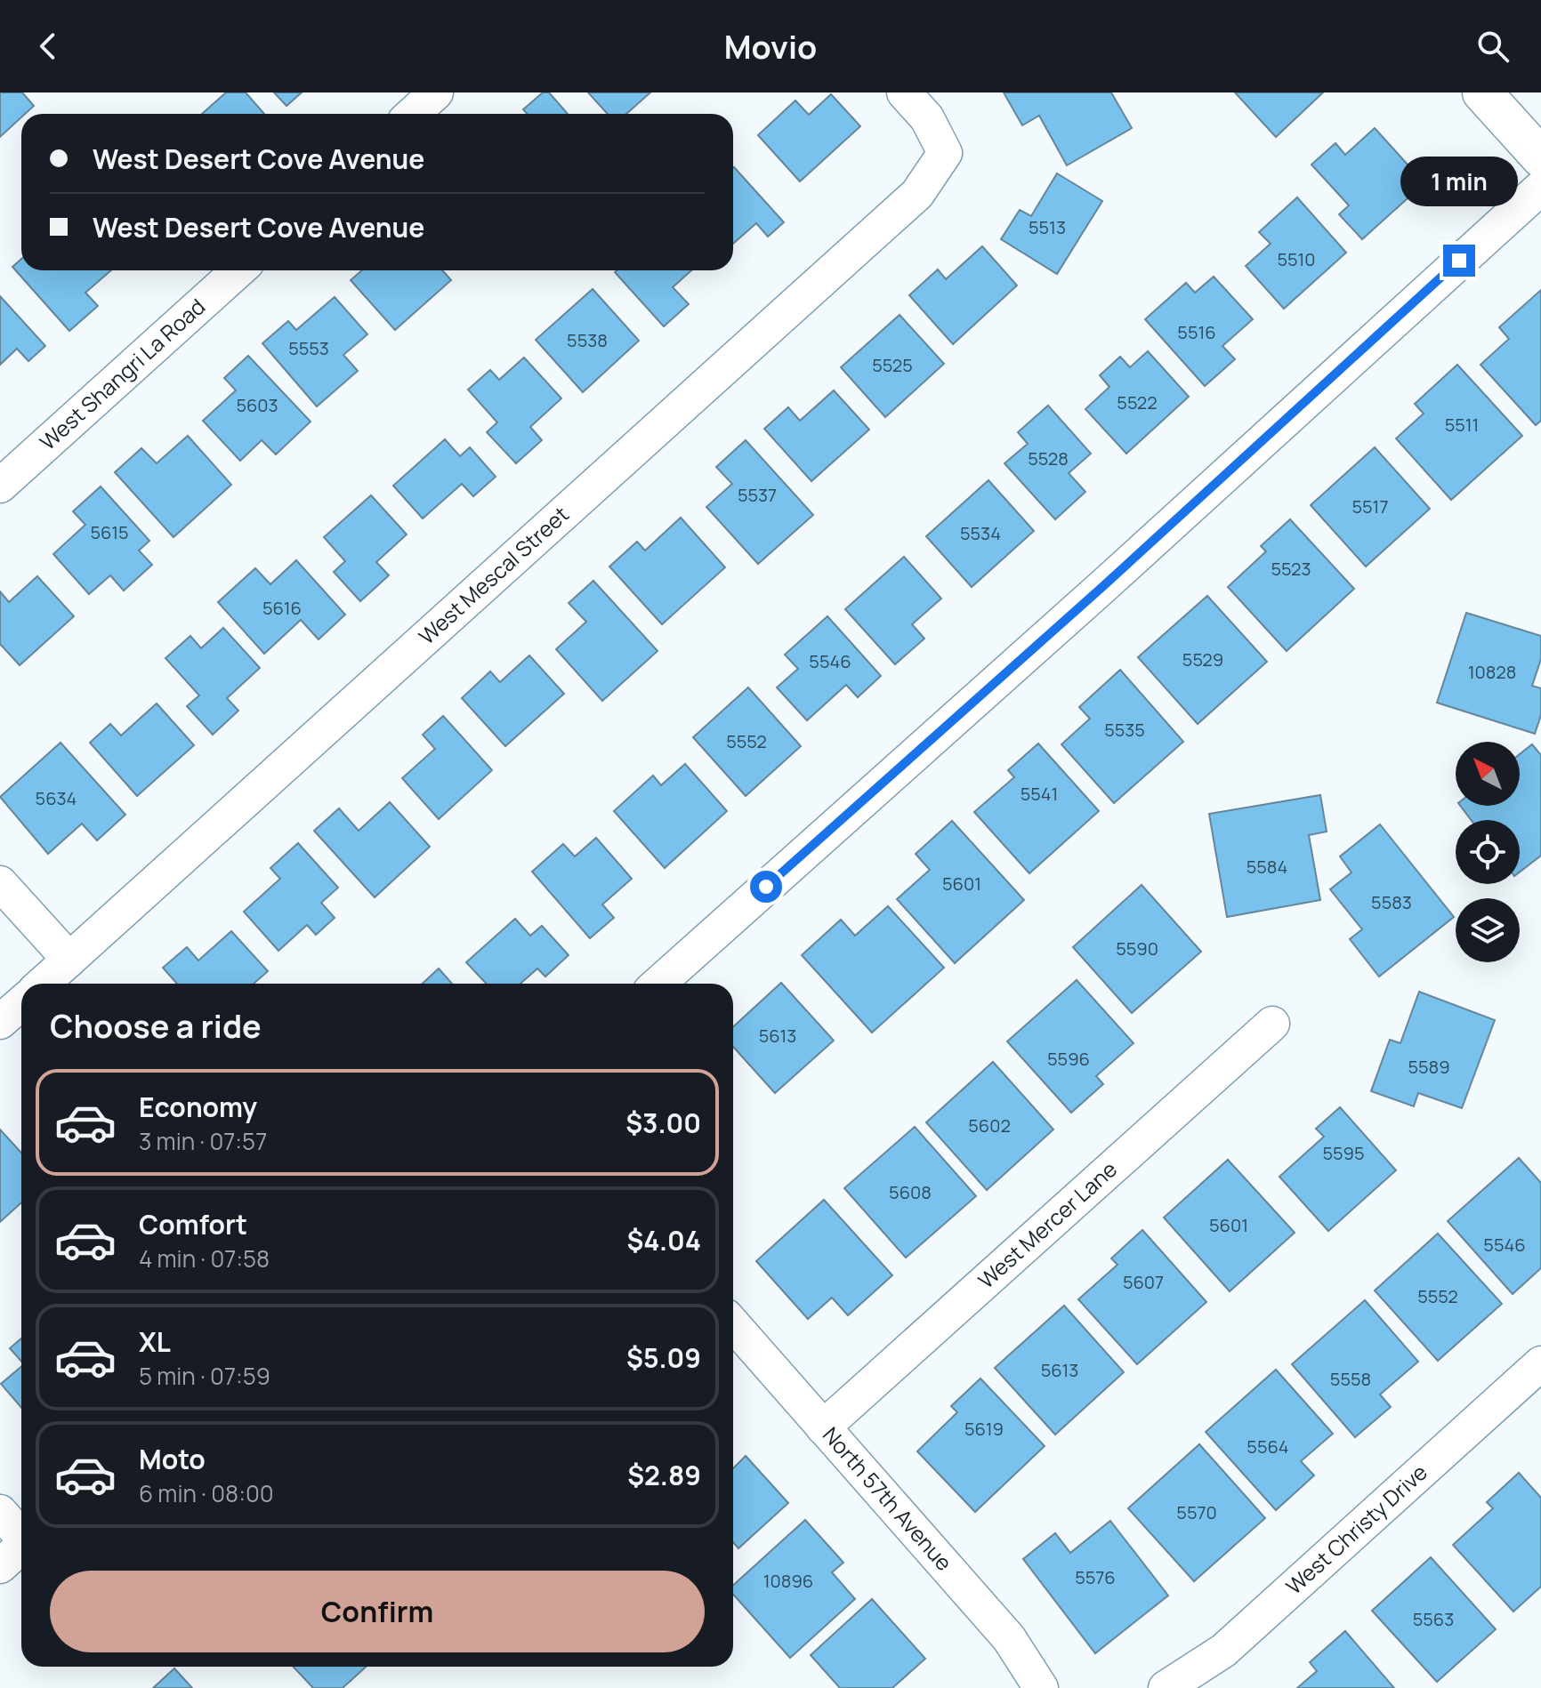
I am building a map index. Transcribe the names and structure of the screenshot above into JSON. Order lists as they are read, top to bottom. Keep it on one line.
{"streets":{"street":["West Shangri La Road","West Mescal Street","West Mercer Lane","North 57th Avenue","West Christy Drive"]},"crossings":[["West Mercer Lane","North 57th Avenue"]],"house_numbers":["5513","5510","5516","5538","5553","5525","5522","5603","5511","5528","5537","5517","5615","5534","5523","5616","5529","5546","10828","5535","5552","5541","5634","5584","5601","5583","5590","5613","5596","5589","5602","5595","5608","5601","5546","5607","5552","5613","5558","5619","5564","5570","5576","10896","5563"],"north":"top left","page":{"header":"Movio","banner":["West Desert Cove Avenue","West Desert Cove Avenue"],"bubble":"1 min","heading":"Choose a ride","list":[{"name":"Economy","note":"3 min · 07:57","value":"$3.00"},{"name":"Comfort","note":"4 min · 07:58","value":"$4.04"},{"name":"XL","note":"5 min · 07:59","value":"$5.09"},{"name":"Moto","note":"6 min · 08:00","value":"$2.89"}],"buttons":"Confirm"}}
